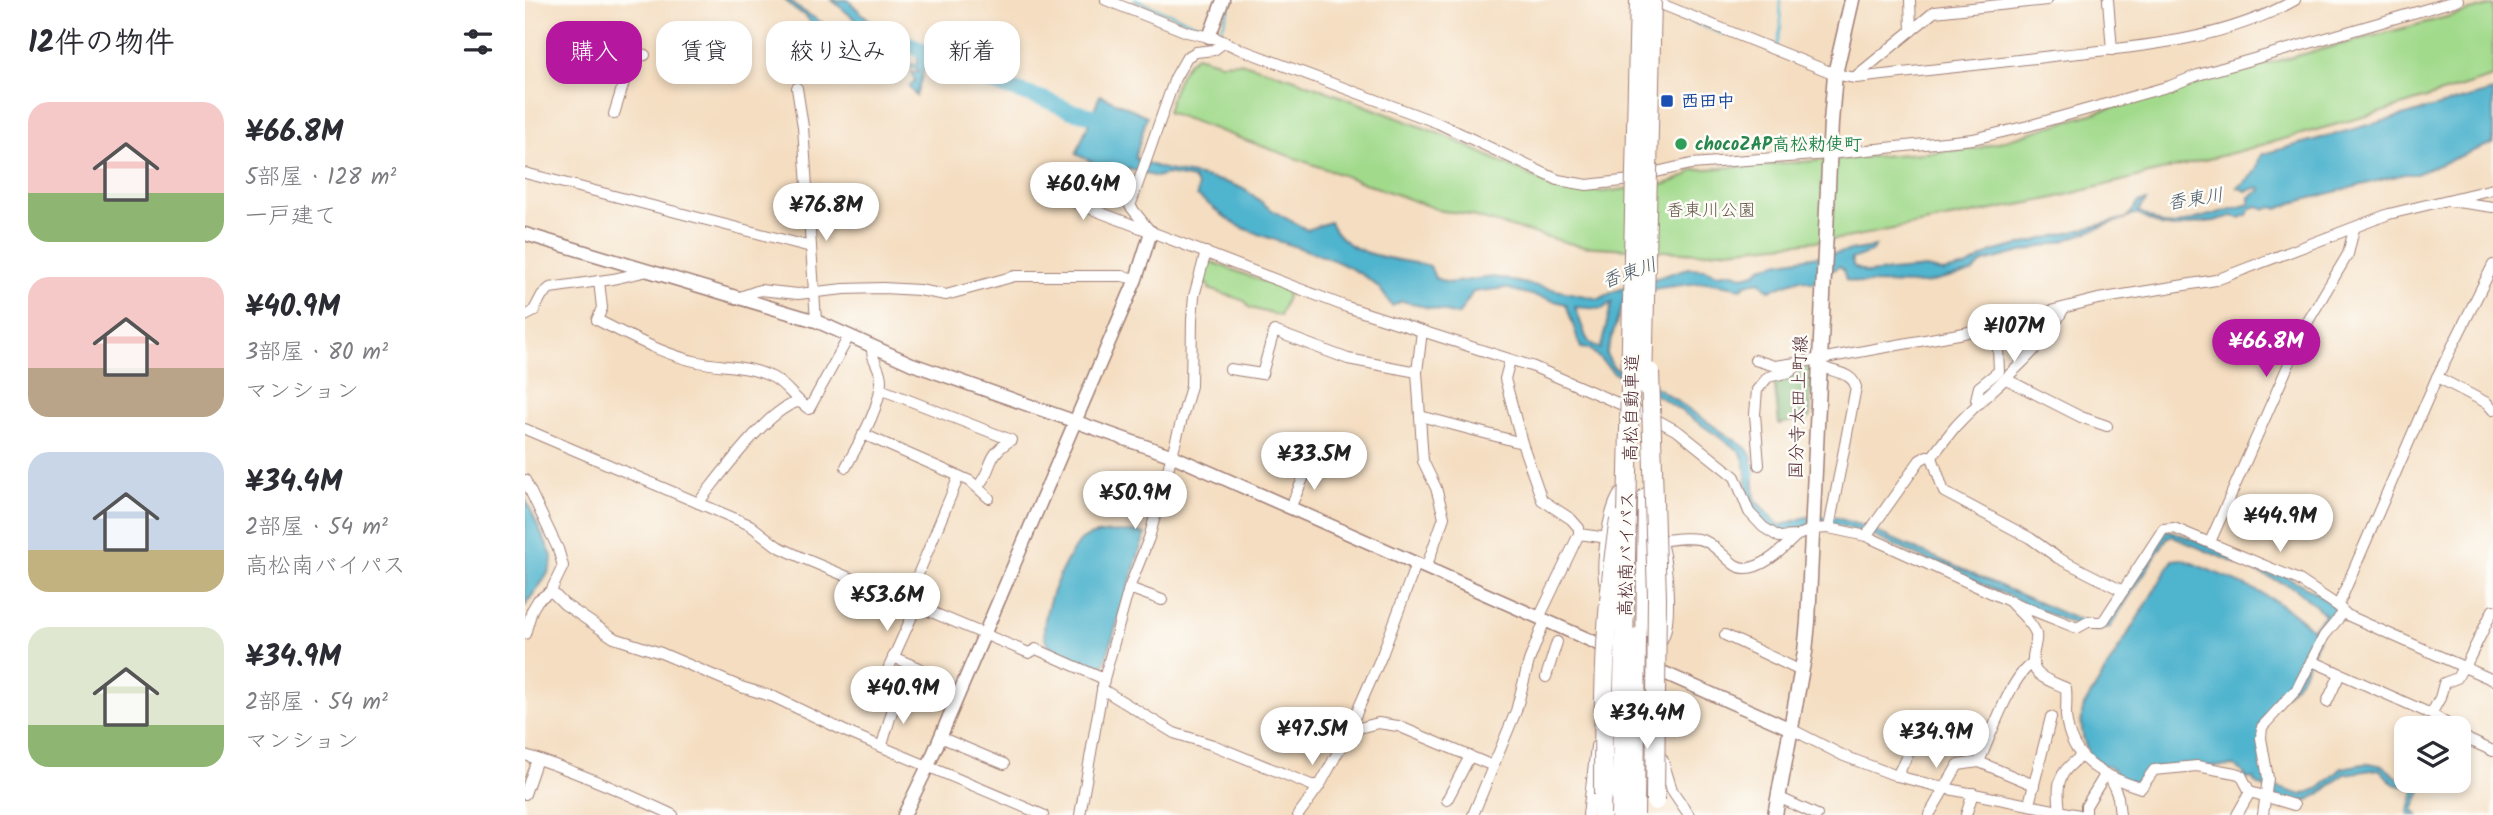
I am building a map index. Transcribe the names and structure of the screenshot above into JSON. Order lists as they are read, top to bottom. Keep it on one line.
{"streets":{"highway":["高松自動車道","高松南バイパス"],"main road":["国分寺太田上町線"]},"crossings":[["高松自動車道","高松南バイパス"]],"water":["香東川"],"parks":["香東川公園"],"places":{"transit":["西田中"],"other":["chocoZAP高松勅使町"]},"page":{"heading":"12件の物件","chip":["購入","賃貸","絞り込み","新着"],"list":[{"name":"¥66.8M","note":"5部屋 · 128 m² · 一戸建て"},{"name":"¥40.9M","note":"3部屋 · 80 m² · マンション"},{"name":"¥34.4M","note":"2部屋 · 54 m² · 高松南バイパス"},{"name":"¥34.9M","note":"2部屋 · 54 m² · マンション"}],"price":["¥60.4M","¥76.8M","¥107M","¥66.8M","¥33.5M","¥50.9M","¥44.9M","¥53.6M","¥40.9M","¥34.4M","¥97.5M","¥34.9M"]}}
